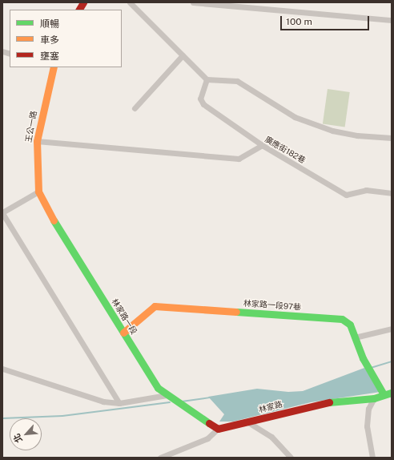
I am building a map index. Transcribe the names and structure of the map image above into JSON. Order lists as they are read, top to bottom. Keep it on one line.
{"streets":{"street":["王公一路","廣應街182巷","林家路一段97巷","林家路一段","林家路"]},"crossings":[["王公一路","林家路一段"],["林家路一段97巷","林家路一段"],["林家路一段97巷","林家路"],["林家路一段","林家路"]],"legend":["順暢","車多","壅塞"],"scale_bar":"100 m","north":"bottom left"}
